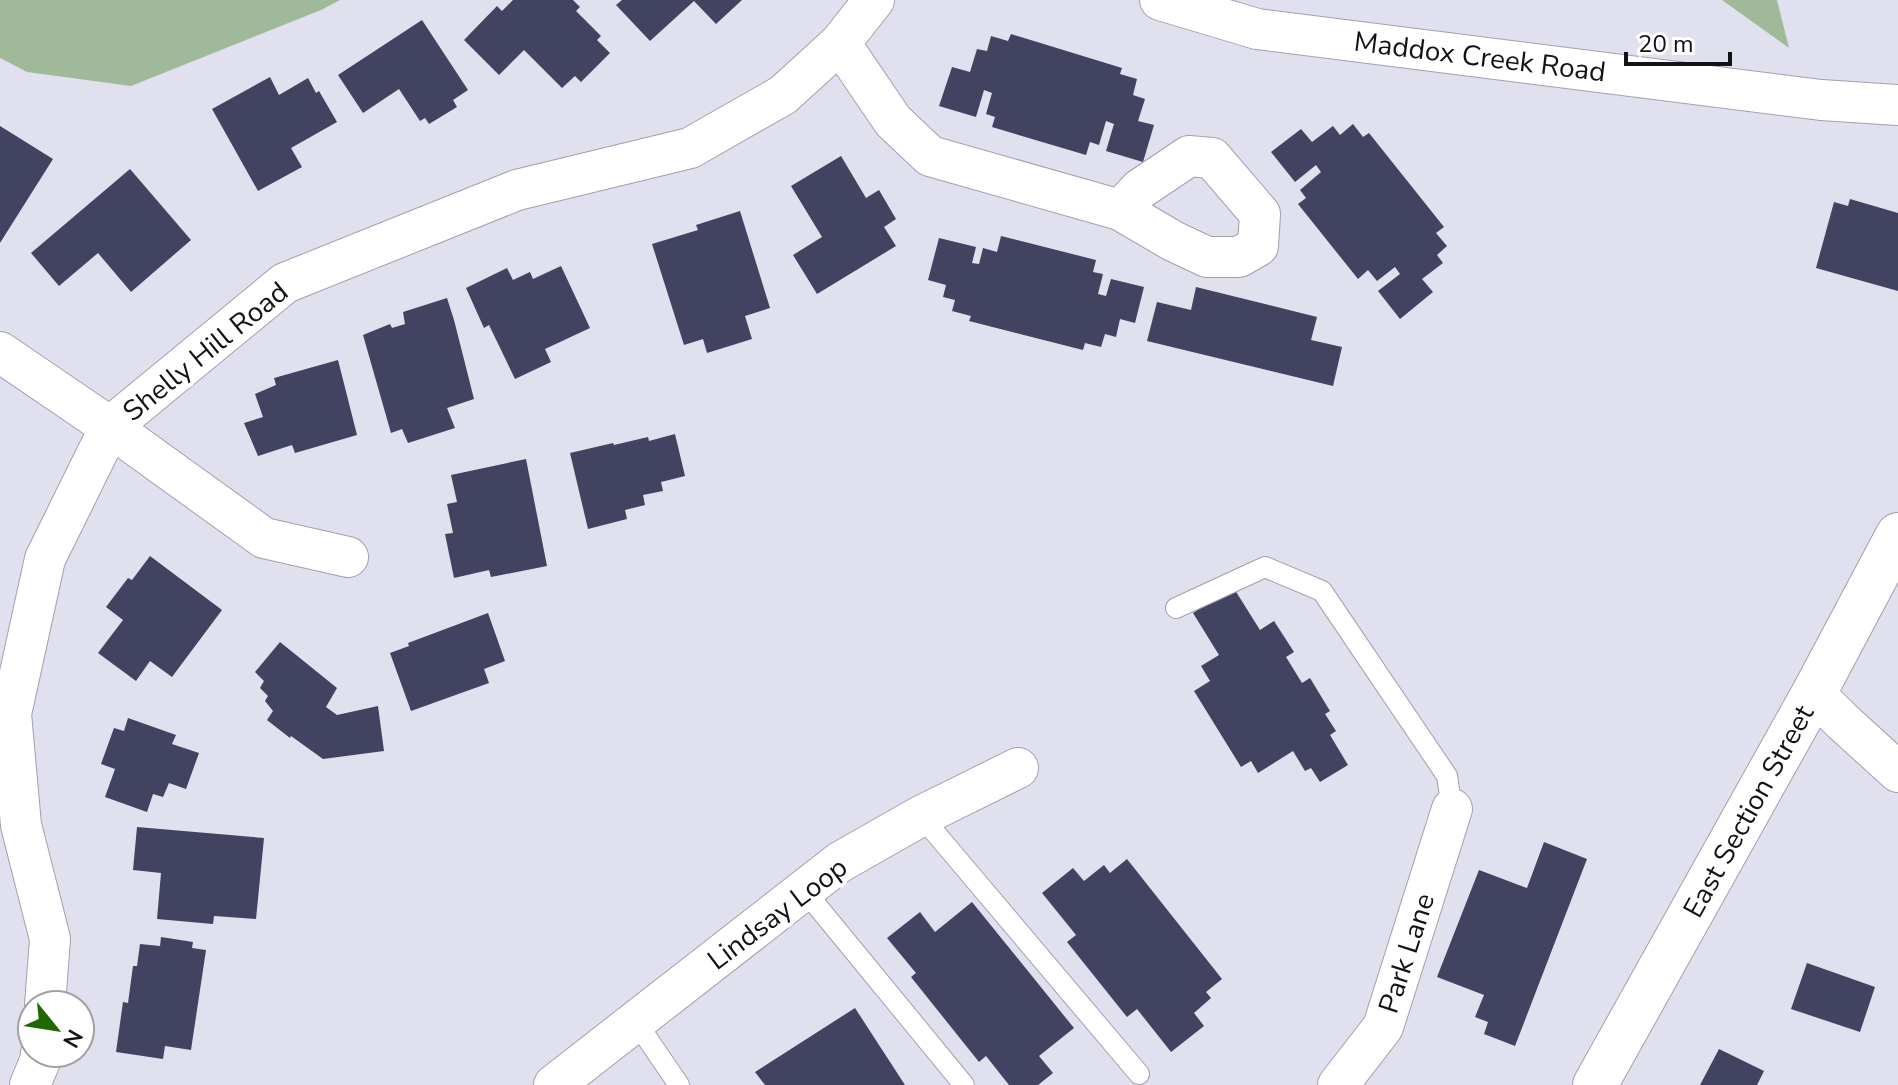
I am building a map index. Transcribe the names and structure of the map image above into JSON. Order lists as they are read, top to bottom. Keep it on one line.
{"streets":{"street":["Maddox Creek Road","Shelly Hill Road","East Section Street","Lindsay Loop","Park Lane"]},"scale_bar":"20 m","north":"bottom right"}
